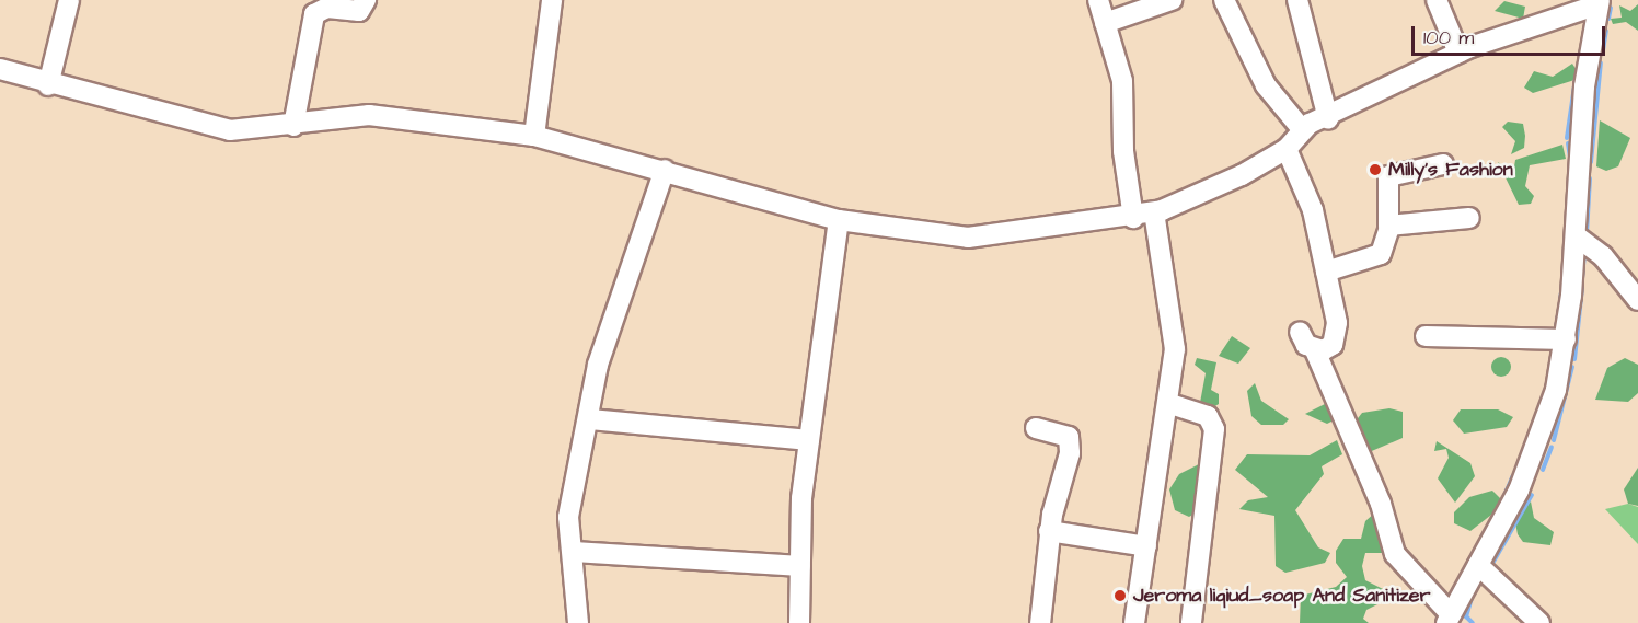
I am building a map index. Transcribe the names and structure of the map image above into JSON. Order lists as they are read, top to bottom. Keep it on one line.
{"places":["Milly's Fashion","Jeroma liqiud_soap And Sanitizer"],"scale_bar":"100 m"}
